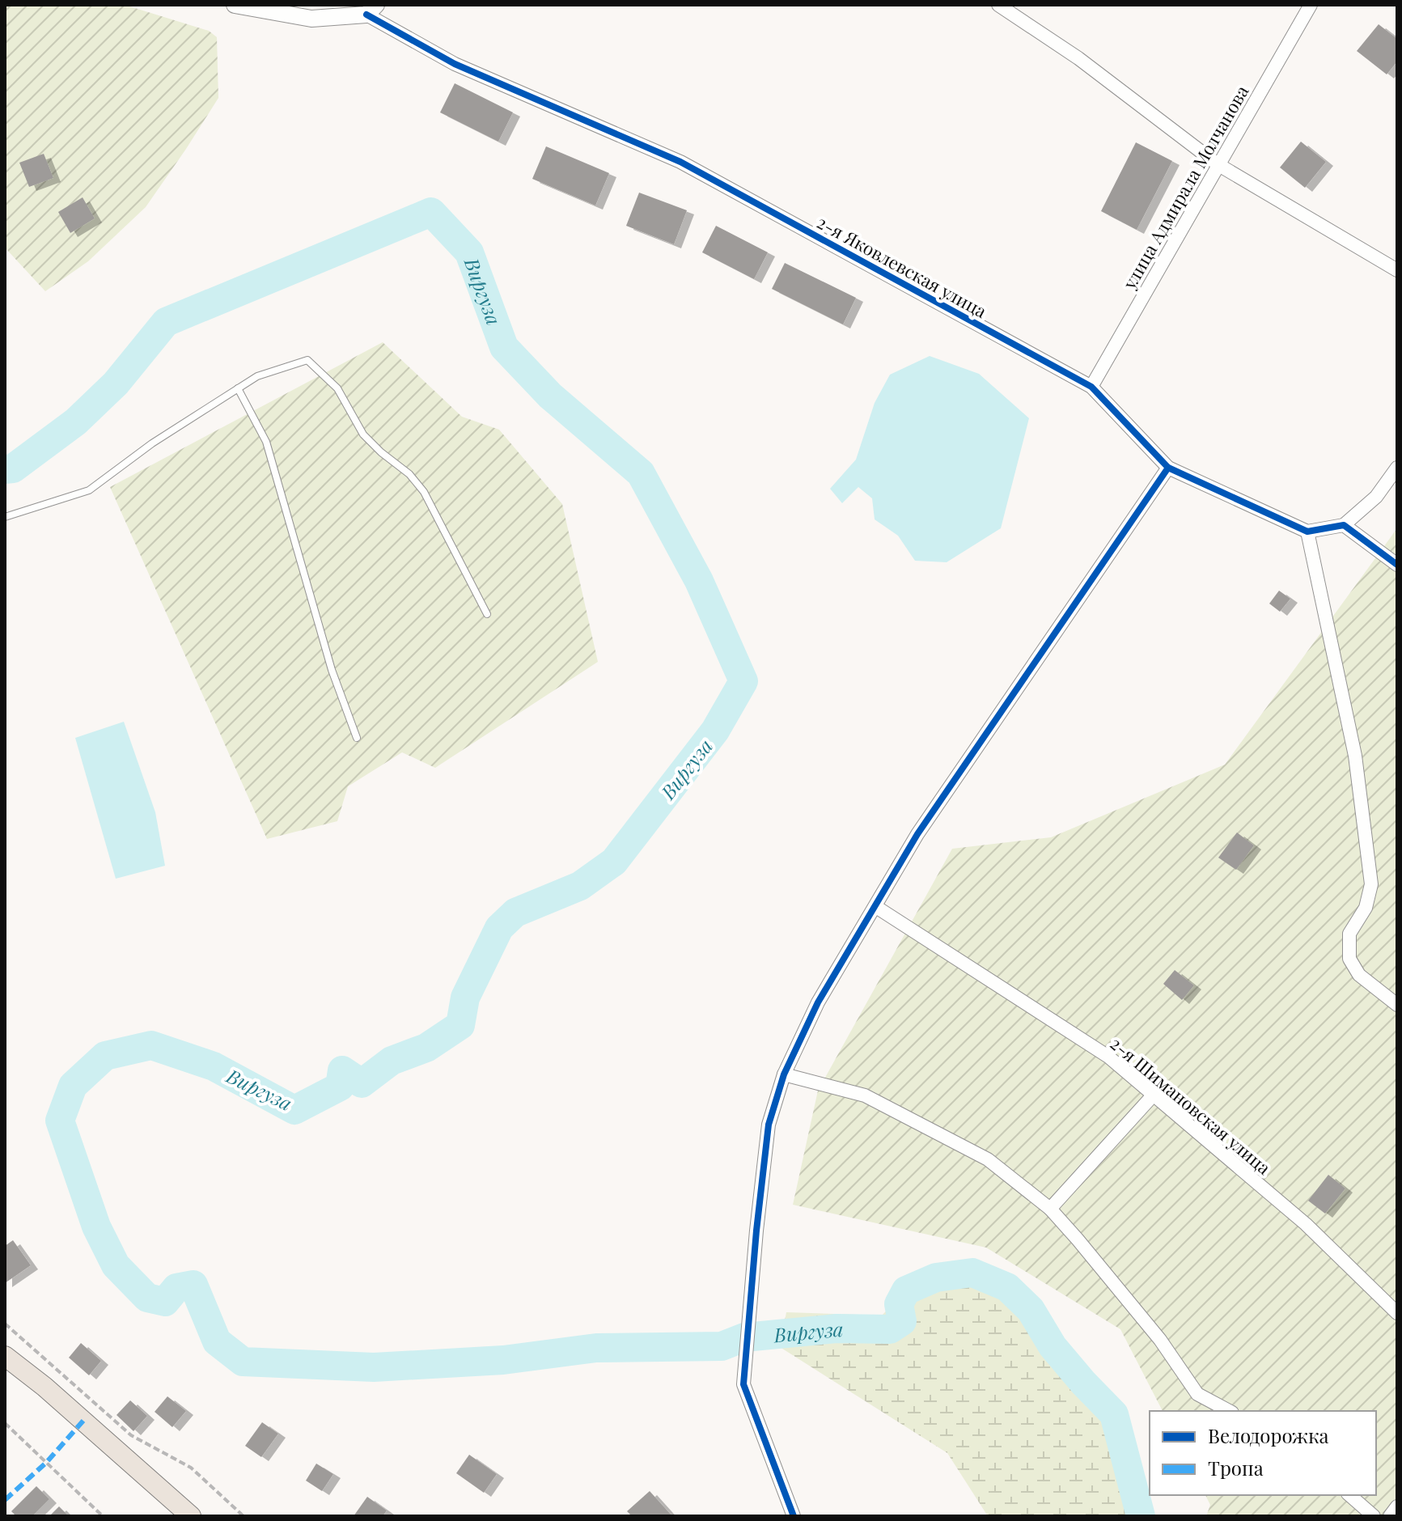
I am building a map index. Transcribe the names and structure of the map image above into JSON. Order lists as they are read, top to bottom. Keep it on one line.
{"streets":{"street":["улица Адмирала Молчанова","2-я Яковлевская улица","2-я Шимановская улица"]},"crossings":[["улица Адмирала Молчанова","2-я Яковлевская улица"]],"water":["Виргуза"],"legend":["Велодорожка","Тропа"]}
